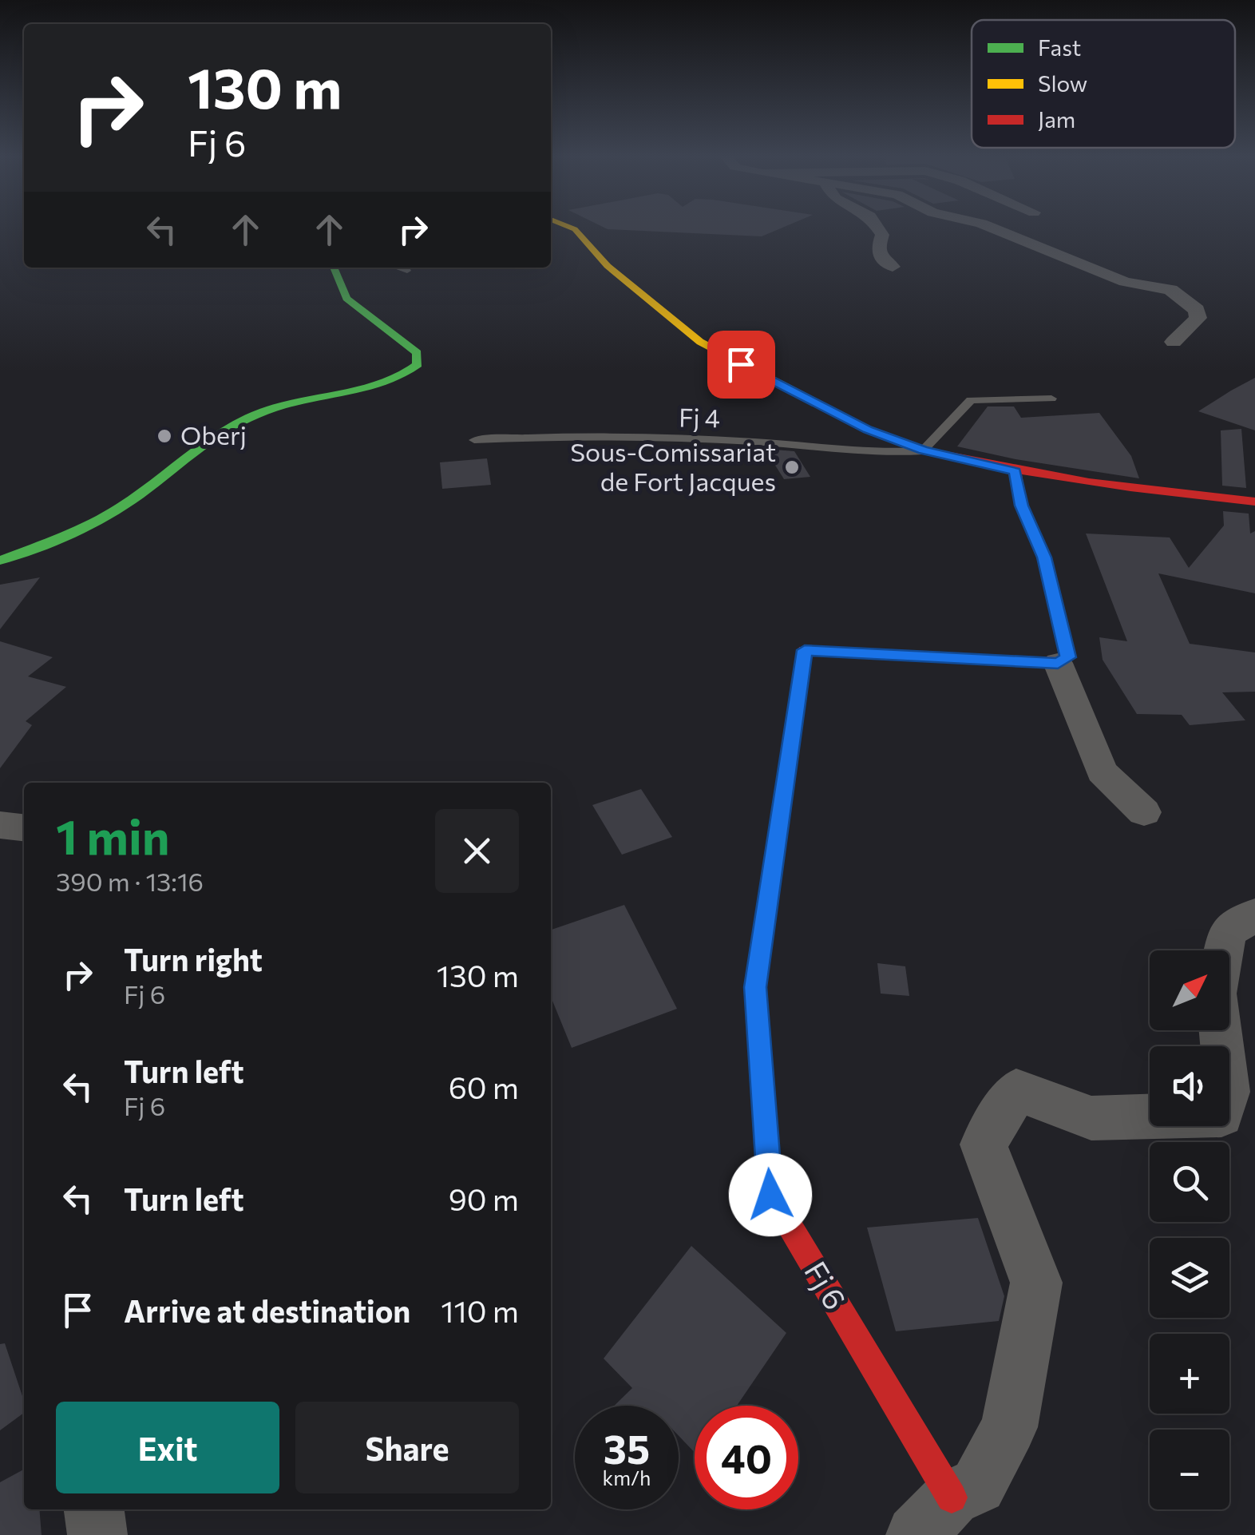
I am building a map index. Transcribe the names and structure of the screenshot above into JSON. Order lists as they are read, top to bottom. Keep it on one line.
{"streets":{"street":["Fj 6"],"lane":["Fj 4"]},"places":["Oberj","Sous-Comissariat de Fort Jacques"],"legend":["Fast","Slow","Jam"],"north":"top right","page":{"turn":["130 m","Fj 6"],"heading":["1 min","390 m · 13:16"],"list":[{"name":"Turn right","note":"Fj 6","value":"130 m"},{"name":"Turn left","note":"Fj 6","value":"60 m"},{"name":"Turn left","value":"90 m"},{"name":"Arrive at destination","value":"110 m"}],"map_buttons":["+","−"],"buttons":["Exit","Share"],"speed":"35 km/h","limit":"40"}}
